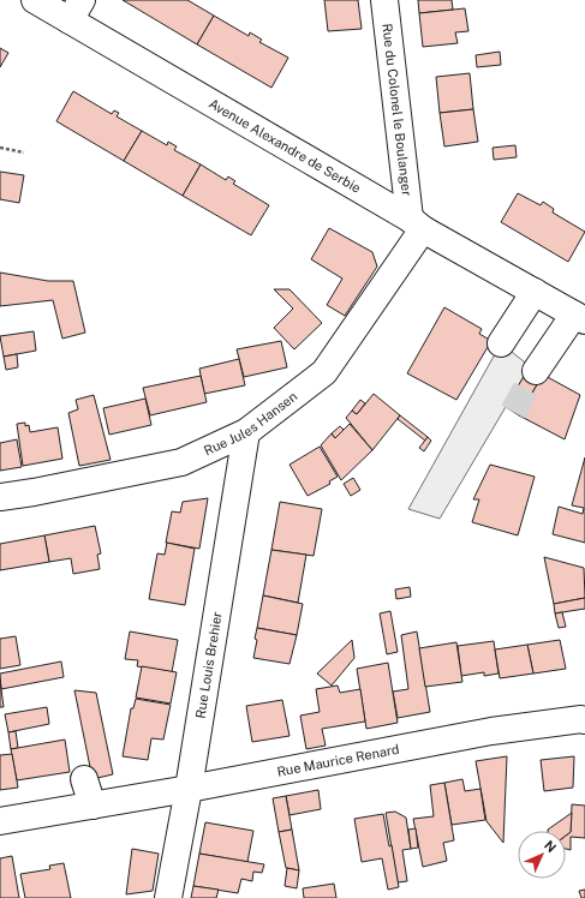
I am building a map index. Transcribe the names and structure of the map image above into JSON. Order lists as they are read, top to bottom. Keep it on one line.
{"streets":{"street":["Rue du Colonel le Boulanger","Avenue Alexandre de Serbie","Rue Jules Hansen","Rue Louis Brehier","Rue Maurice Renard"]},"crossings":[["Rue du Colonel le Boulanger","Avenue Alexandre de Serbie"],["Rue du Colonel le Boulanger","Rue Jules Hansen"],["Avenue Alexandre de Serbie","Rue Jules Hansen"],["Rue Jules Hansen","Rue Louis Brehier"],["Rue Louis Brehier","Rue Maurice Renard"]],"north":"top right"}
